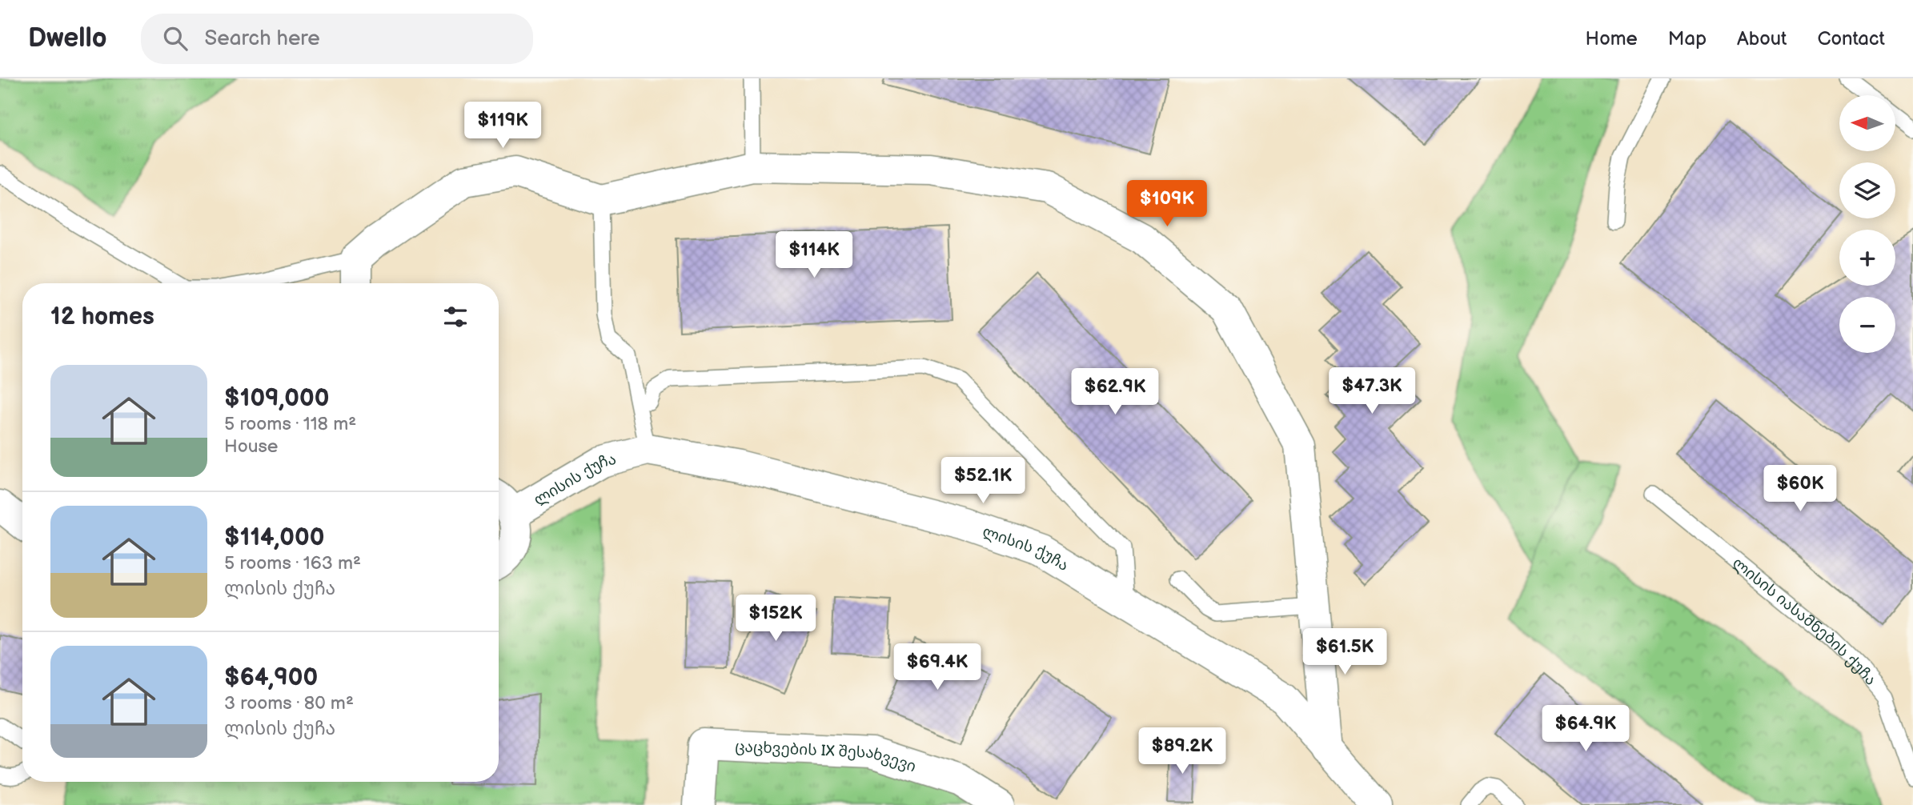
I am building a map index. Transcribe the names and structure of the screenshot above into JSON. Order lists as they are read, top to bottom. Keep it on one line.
{"streets":{"street":["ლისის ქუჩა","ცაცხვების IX შესახვევი"],"lane":["ლისის იასამნების ქუჩა"]},"north":"left","page":{"header":"Dwello","search":"Search here","nav":["Home","Map","About","Contact"],"map_buttons":["+","−"],"price":["$119K","$109K","$114K","$47.3K","$62.9K","$52.1K","$60K","$152K","$61.5K","$69.4K","$64.9K","$89.2K"],"heading":"12 homes","list":[{"name":"$109,000","note":"5 rooms · 118 m² · House"},{"name":"$114,000","note":"5 rooms · 163 m² · ლისის ქუჩა"},{"name":"$64,900","note":"3 rooms · 80 m² · ლისის ქუჩა"}]}}
